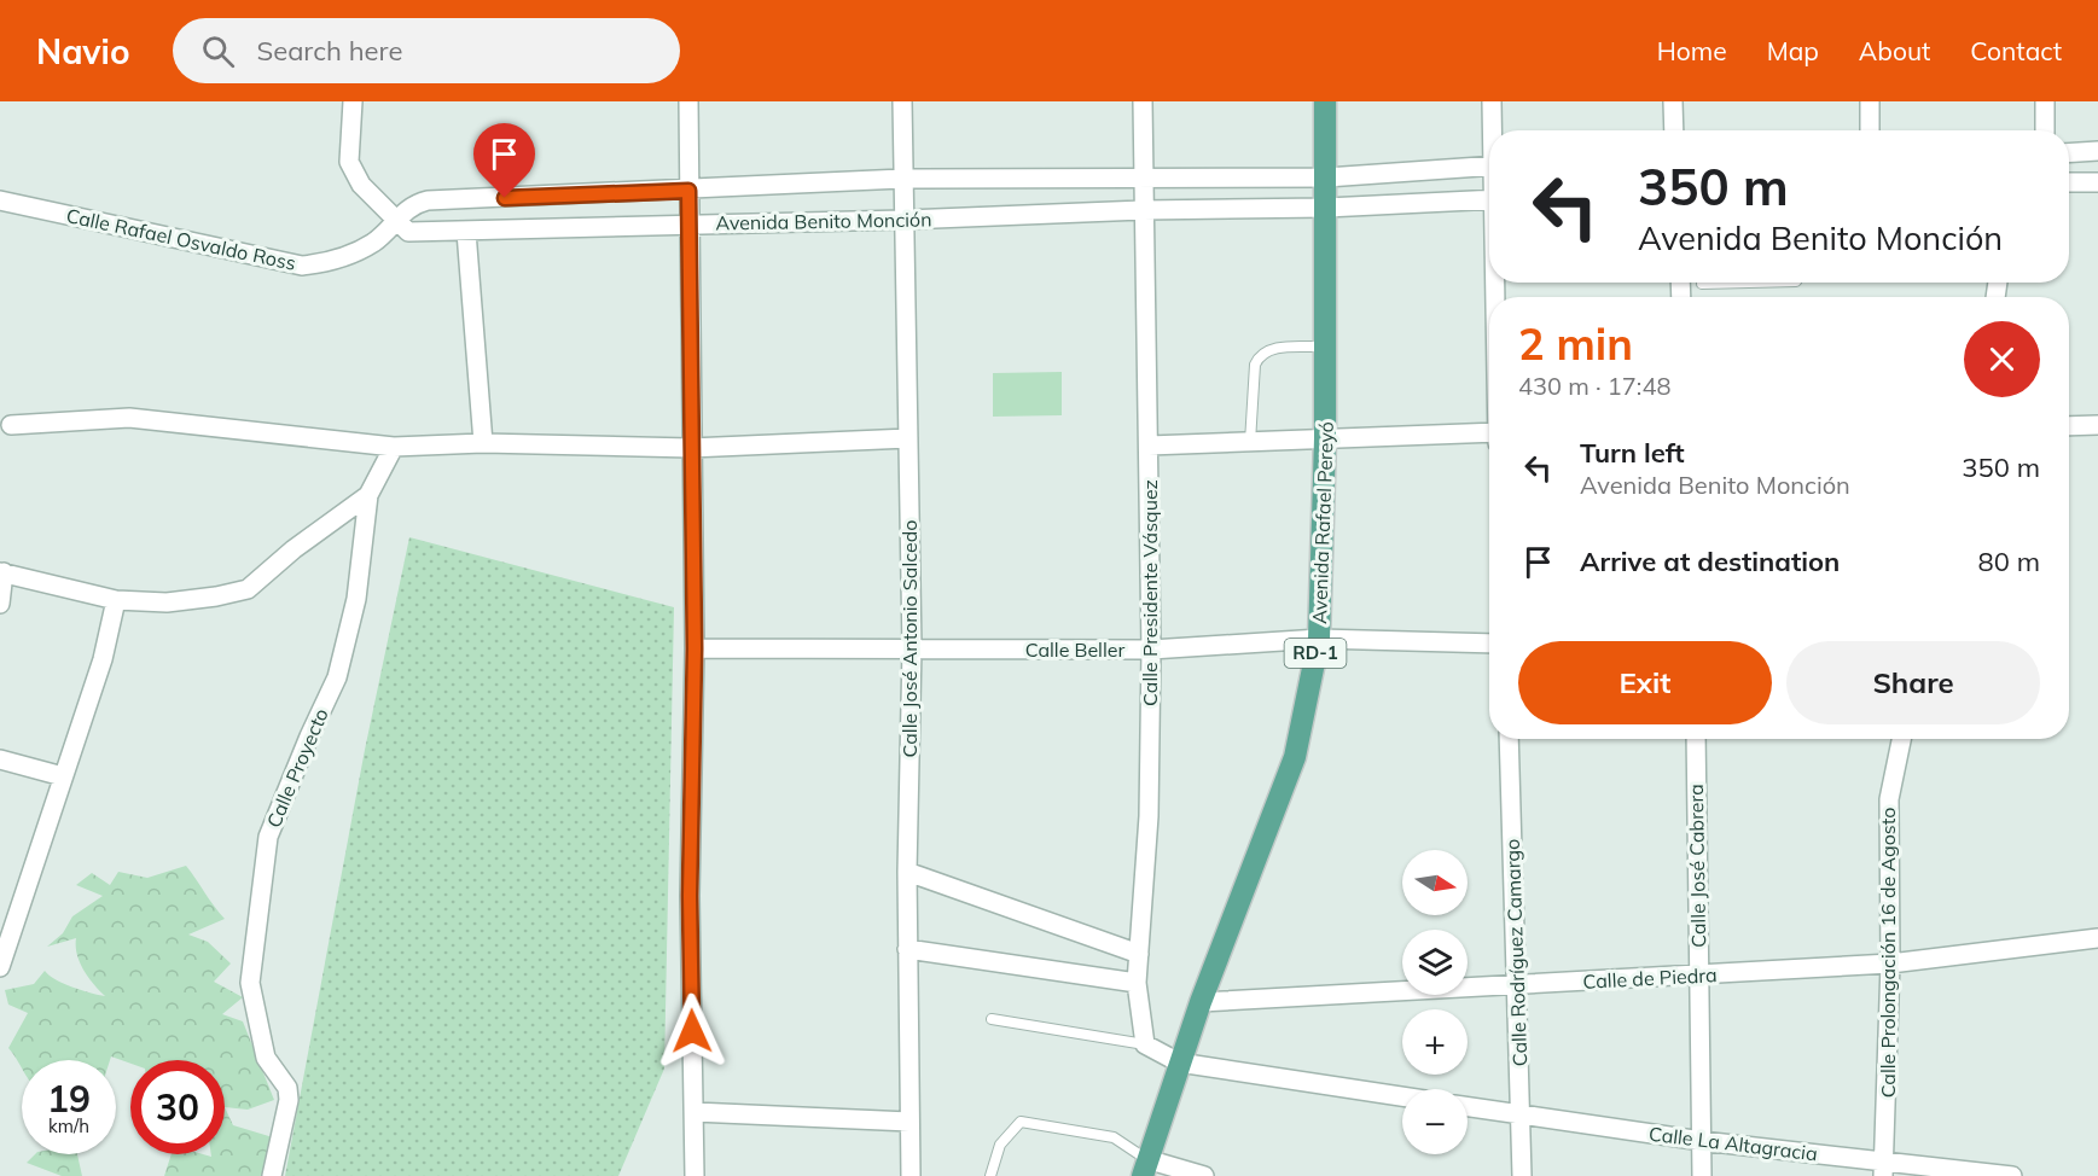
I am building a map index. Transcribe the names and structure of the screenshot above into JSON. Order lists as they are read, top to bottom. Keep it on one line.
{"streets":{"main road":["Avenida Rafael Pereyó","RD-1"],"street":["Avenida Benito Monción","Calle Rafael Osvaldo Ross","Calle Presidente Vásquez","Calle José Antonio Salcedo","Calle Beller","Calle Proyecto","Calle José Cabrera","Calle Rodríguez Camargo","Calle Prolongación 16 de Agosto","Calle de Piedra","Calle La Altagracia"]},"crossings":[["Avenida Benito Monción","Calle Rafael Osvaldo Ross"],["Avenida Benito Monción","Avenida Rafael Pereyó"],["Avenida Benito Monción","Calle Presidente Vásquez"],["Avenida Benito Monción","Calle José Antonio Salcedo"],["Avenida Rafael Pereyó","Calle Beller"],["Avenida Rafael Pereyó","Calle de Piedra"],["Calle Presidente Vásquez","Calle Beller"],["Calle José Antonio Salcedo","Calle Beller"],["Calle José Cabrera","Calle de Piedra"],["Calle José Cabrera","Calle La Altagracia"],["Calle Rodríguez Camargo","Calle de Piedra"],["Calle Rodríguez Camargo","Calle La Altagracia"],["Calle Prolongación 16 de Agosto","Calle de Piedra"],["Calle Prolongación 16 de Agosto","Calle La Altagracia"]],"north":"right","page":{"header":"Navio","search":"Search here","nav":["Home","Map","About","Contact"],"turn":["350 m","Avenida Benito Monción"],"heading":["2 min","430 m · 17:48"],"list":[{"name":"Turn left","note":"Avenida Benito Monción","value":"350 m"},{"name":"Arrive at destination","value":"80 m"}],"buttons":["Exit","Share"],"map_buttons":["+","−"],"speed":"19 km/h","limit":"30"}}
